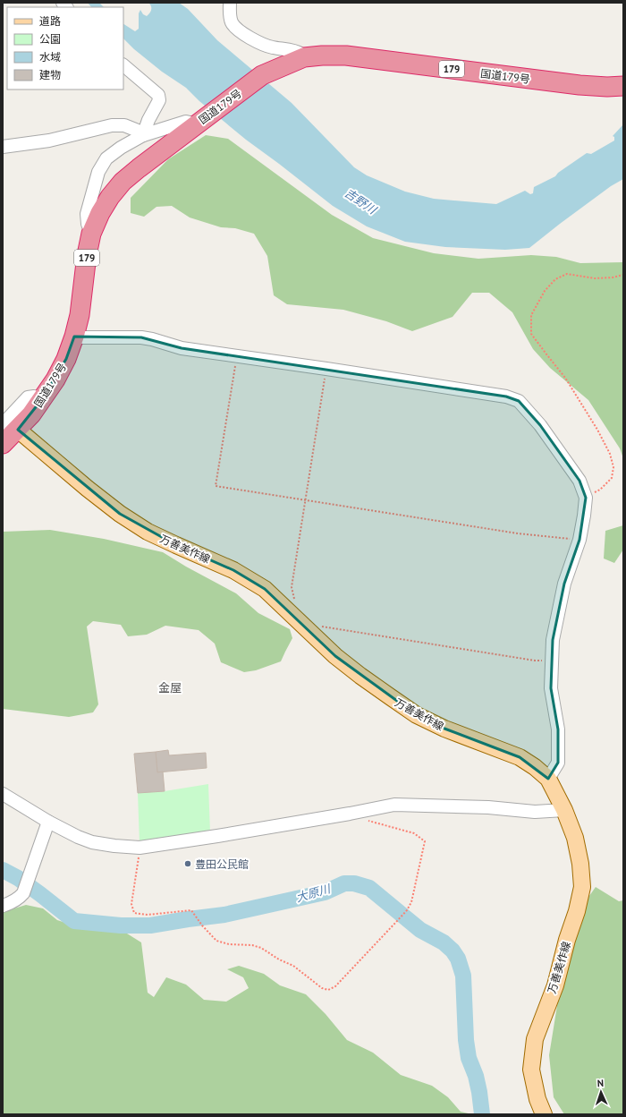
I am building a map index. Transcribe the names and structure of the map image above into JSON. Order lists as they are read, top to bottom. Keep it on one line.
{"streets":{"highway":["179","国道179号"],"main road":["万善美作線"]},"crossings":[["国道179号","万善美作線"]],"districts":["金屋"],"water":["吉野川","大原川"],"places":["豊田公民館"],"legend":["道路","公園","水域","建物"],"north":"top"}
